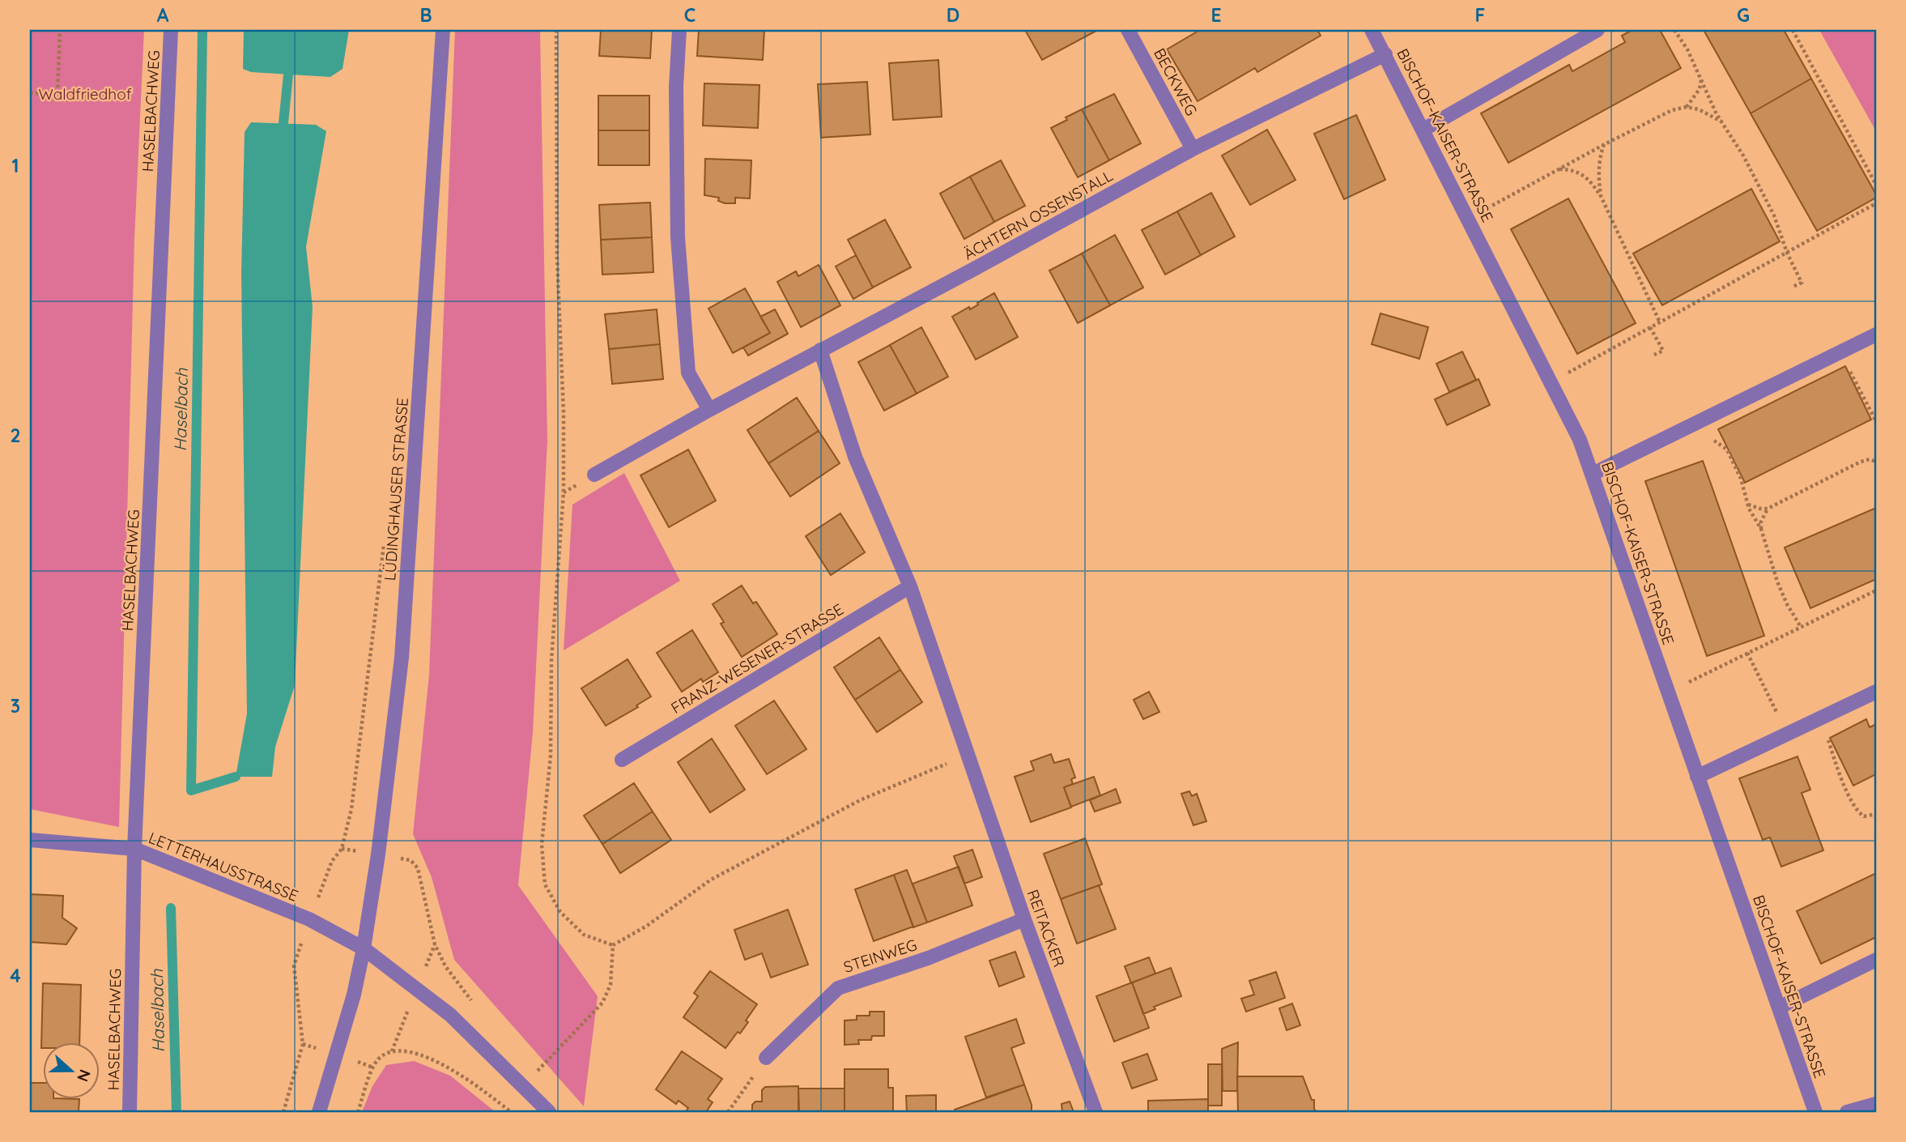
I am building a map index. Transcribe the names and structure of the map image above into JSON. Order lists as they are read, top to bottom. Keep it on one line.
{"streets":{"street":["BECKWEG","HASELBACHWEG","BISCHOF-KAISER-STRASSE","ÄCHTERN OSSENSTALL","LÜDINGHAUSER STRASSE","FRANZ-WESENER-STRASSE","LETTERHAUSSTRASSE","REITACKER","STEINWEG"]},"crossings":[["BECKWEG","ÄCHTERN OSSENSTALL"],["HASELBACHWEG","LETTERHAUSSTRASSE"],["BISCHOF-KAISER-STRASSE","ÄCHTERN OSSENSTALL"],["LÜDINGHAUSER STRASSE","LETTERHAUSSTRASSE"],["REITACKER","STEINWEG"]],"water":["Haselbach"],"parks":["Waldfriedhof"],"north":"right","grid":{"columns":["A","B","C","D","E","F","G"],"rows":["1","2","3","4"]}}
